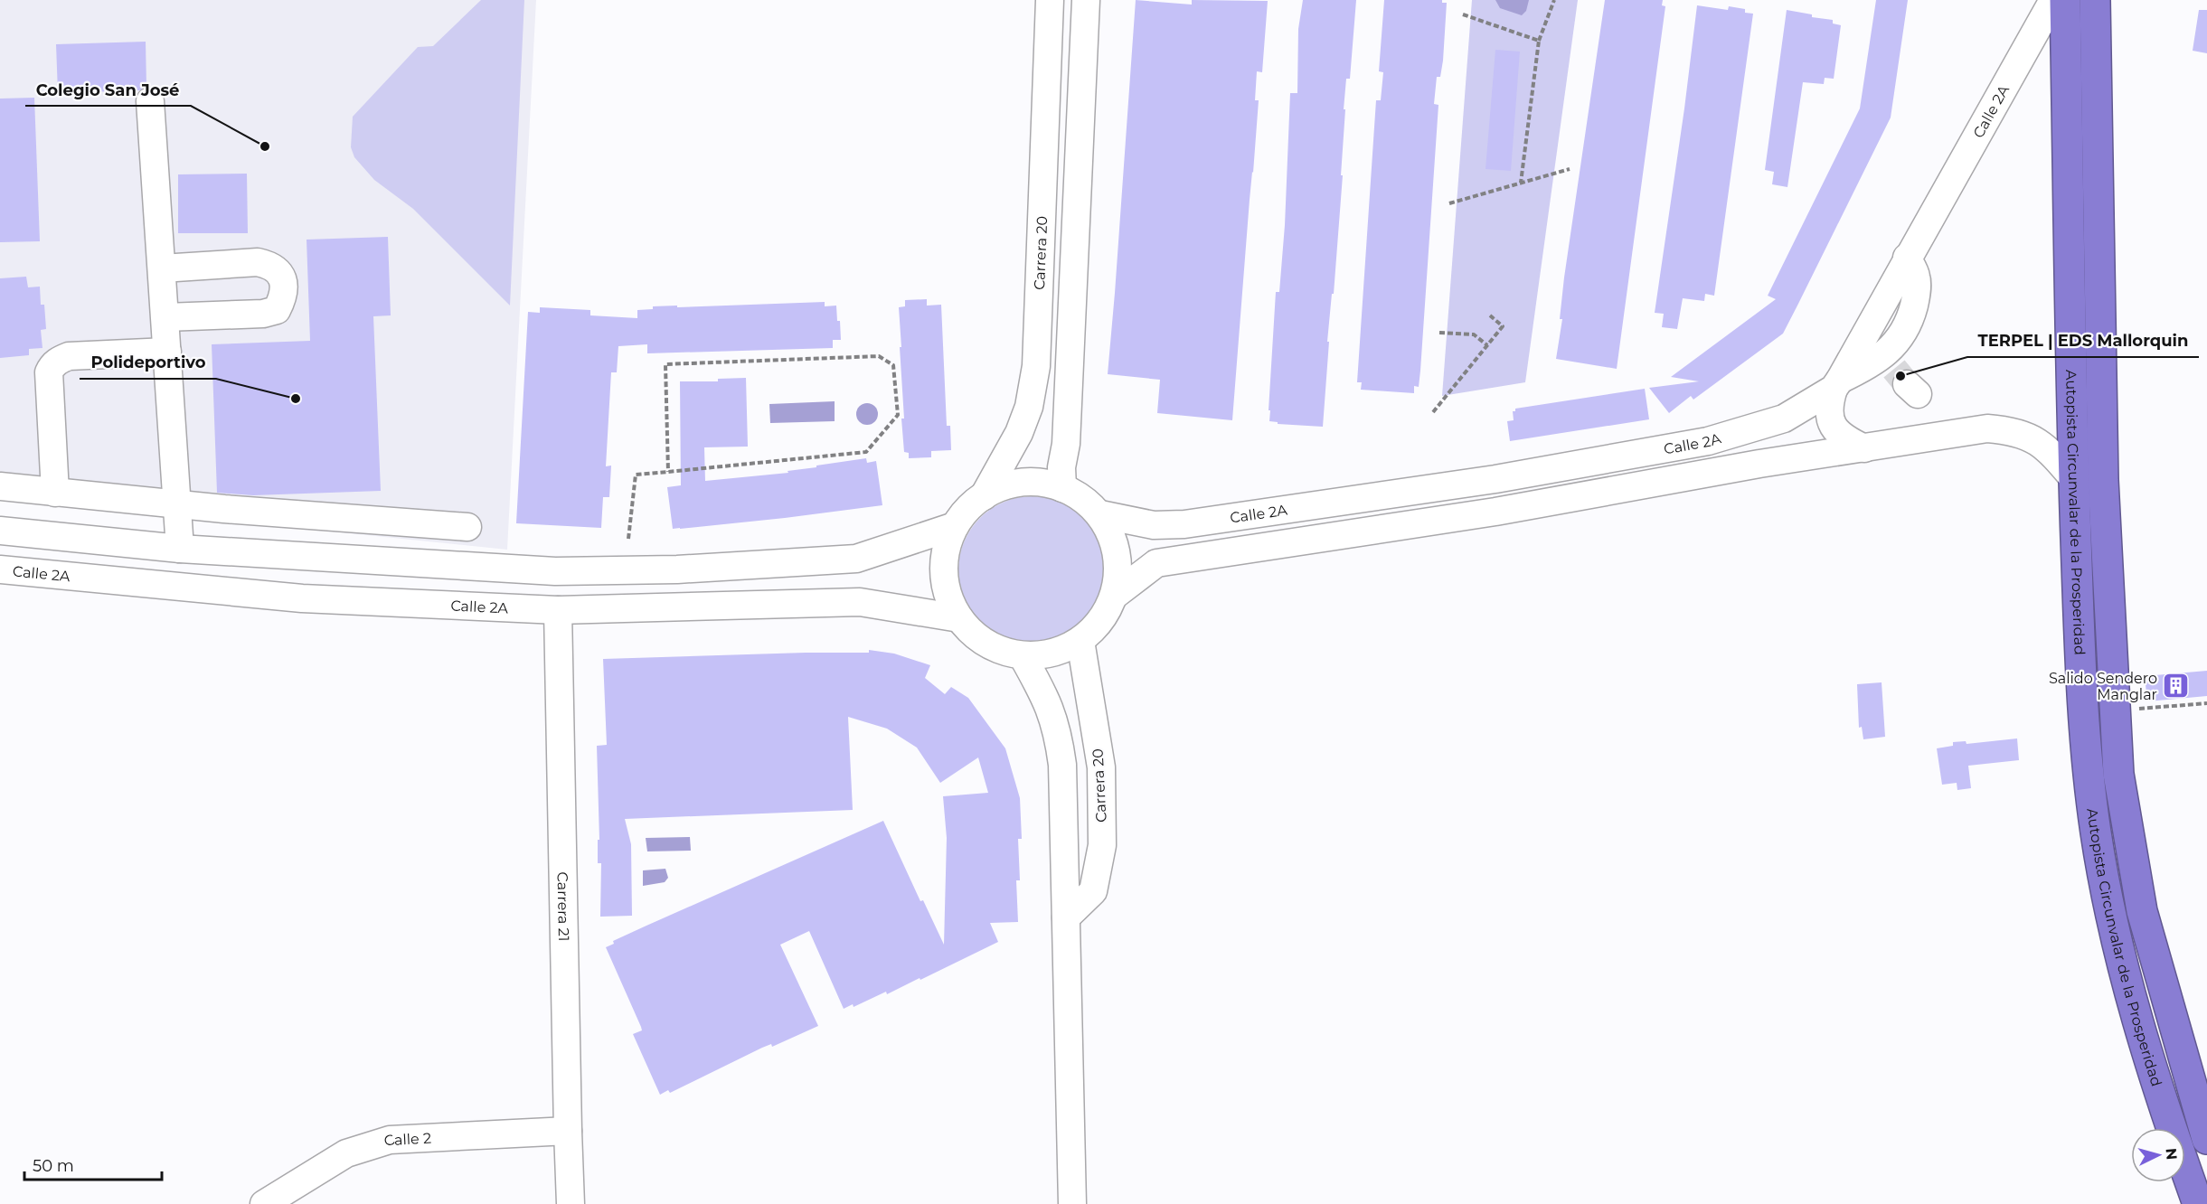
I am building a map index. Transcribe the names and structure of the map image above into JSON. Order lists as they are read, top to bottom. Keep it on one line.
{"streets":{"highway":["Autopista Circunvalar de la Prosperidad"],"street":["Calle 2A","Carrera 20","Carrera 21","Calle 2"]},"crossings":[["Calle 2A","Carrera 20"],["Calle 2A","Carrera 21"],["Carrera 21","Calle 2"]],"places":{"other":["Colegio San José","TERPEL | EDS Mallorquin","Polideportivo"],"building":["Salido Sendero Manglar"]},"scale_bar":"50 m","north":"right"}
